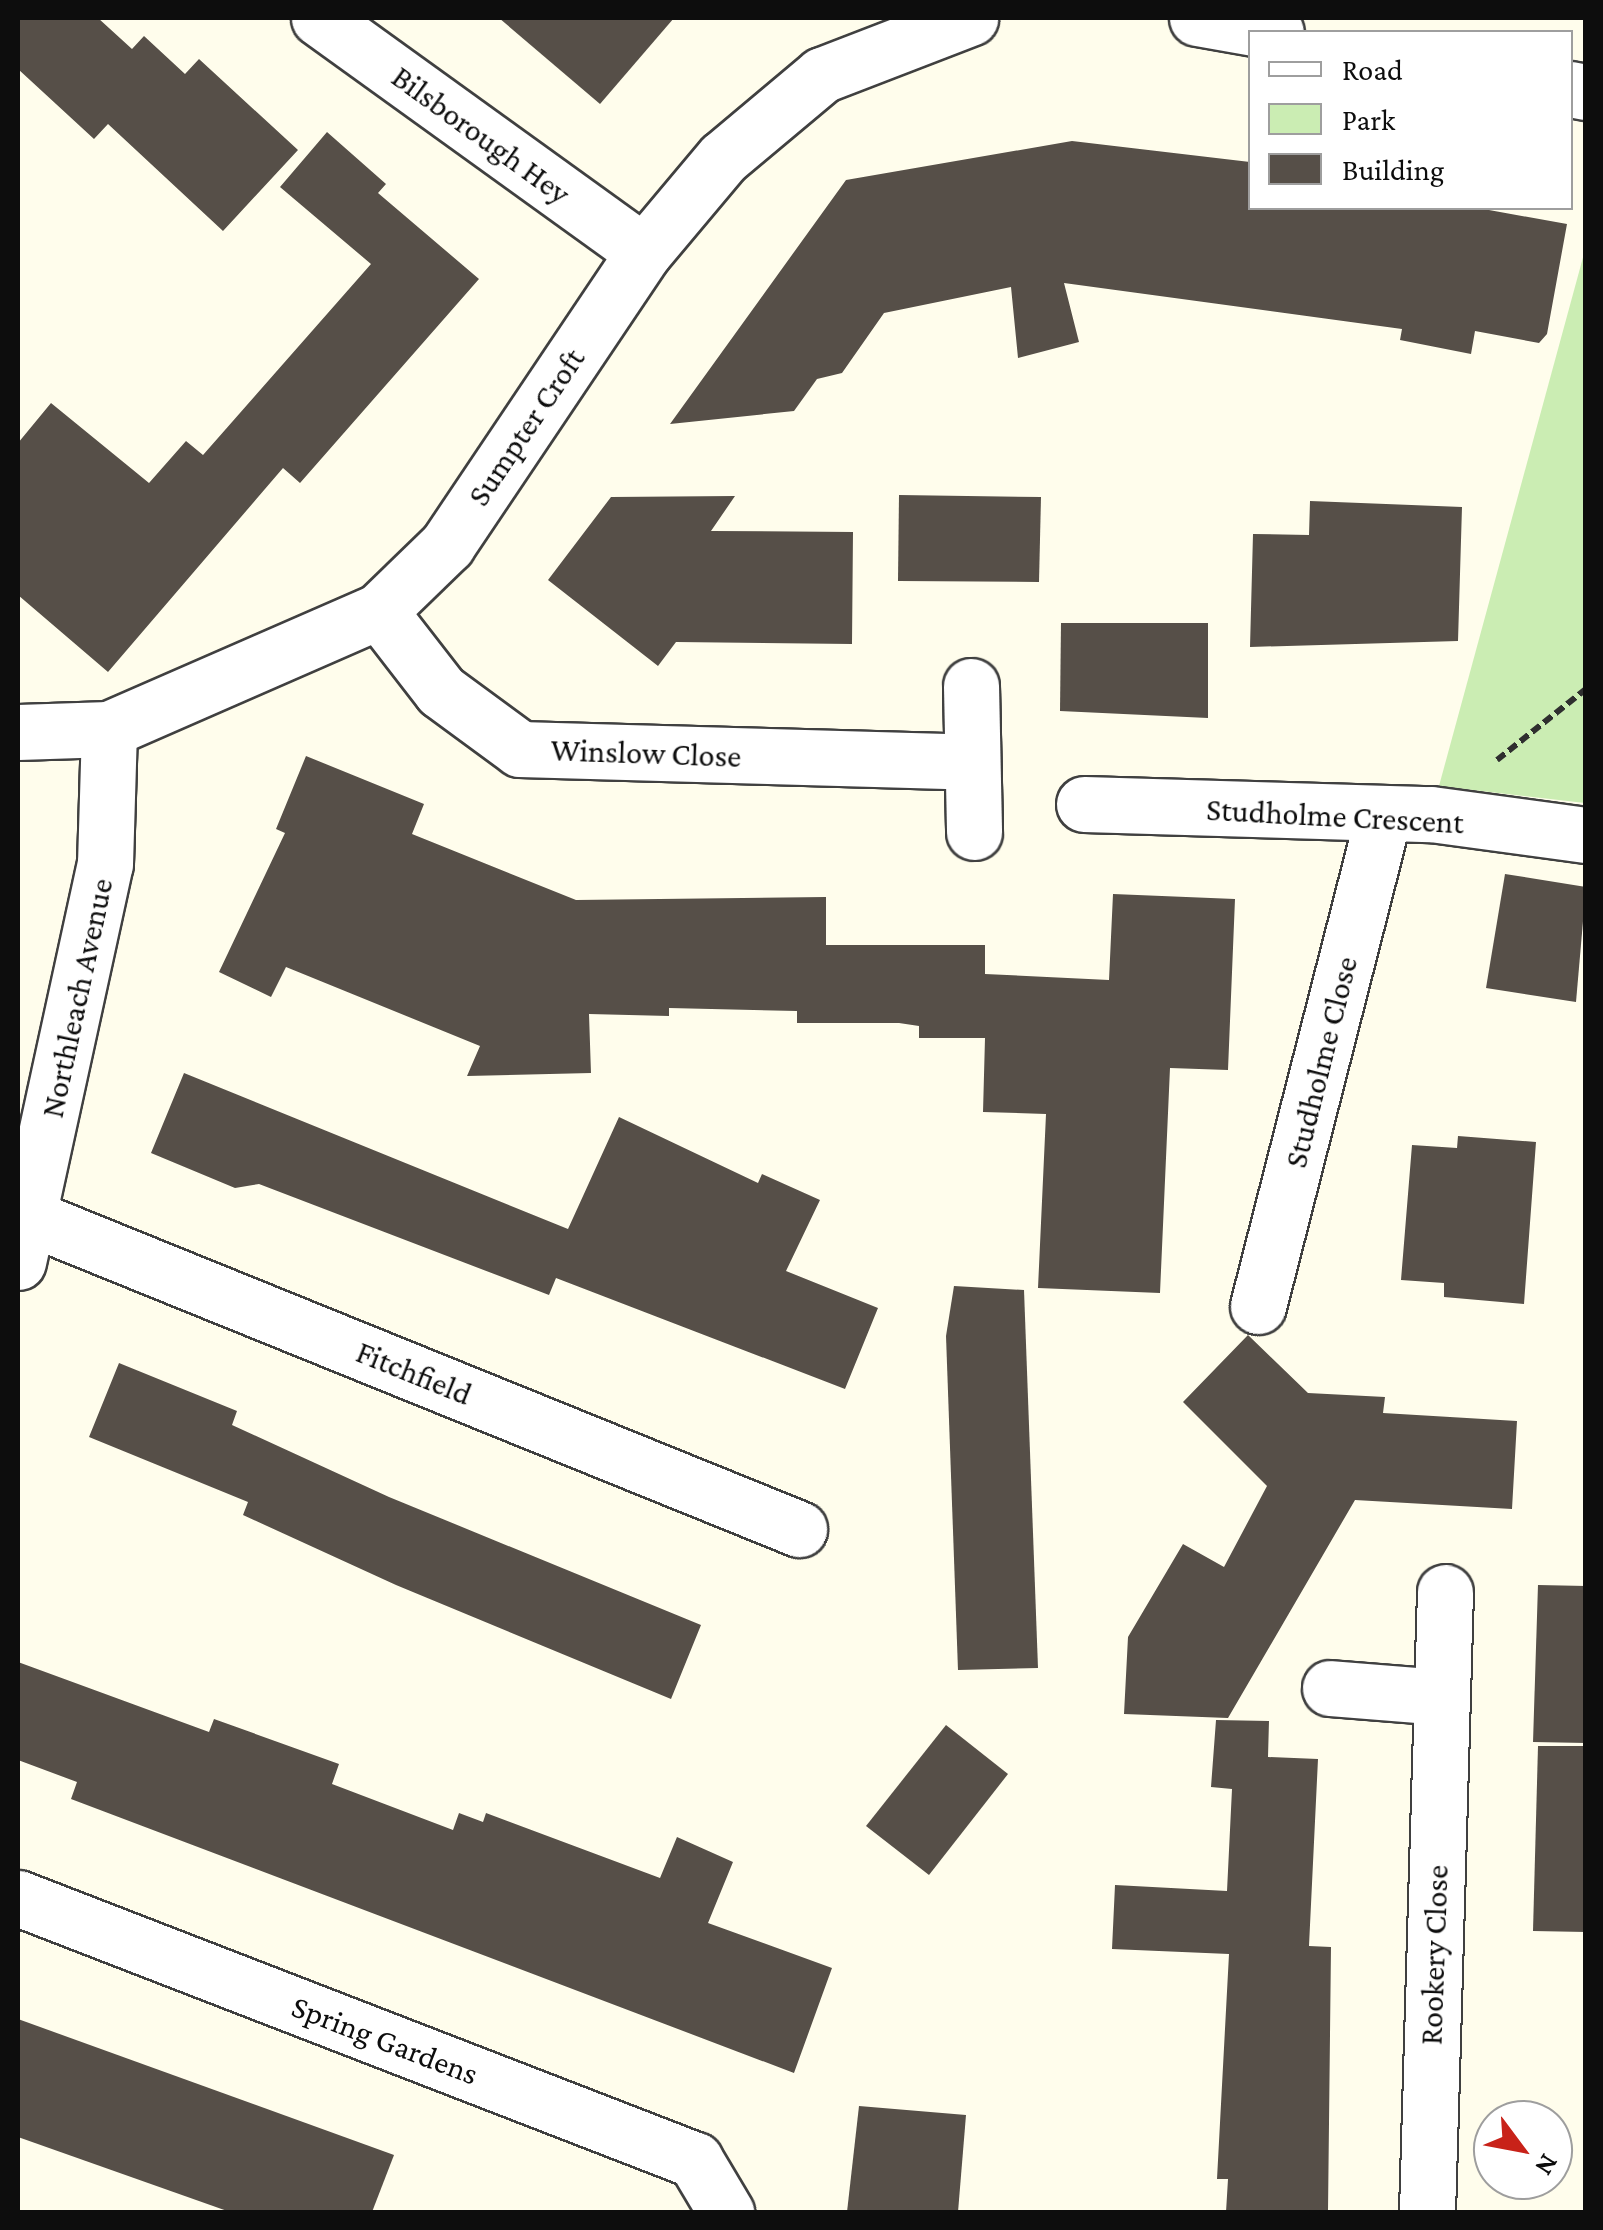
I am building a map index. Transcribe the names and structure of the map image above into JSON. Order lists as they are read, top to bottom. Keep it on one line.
{"streets":{"street":["Bilsborough Hey","Sumpter Croft","Winslow Close","Studholme Crescent","Northleach Avenue","Studholme Close","Fitchfield","Rookery Close","Spring Gardens"]},"crossings":[["Bilsborough Hey","Sumpter Croft"],["Sumpter Croft","Winslow Close"],["Sumpter Croft","Northleach Avenue"],["Studholme Crescent","Studholme Close"],["Northleach Avenue","Fitchfield"]],"legend":["Road","Park","Building"],"north":"bottom right"}
